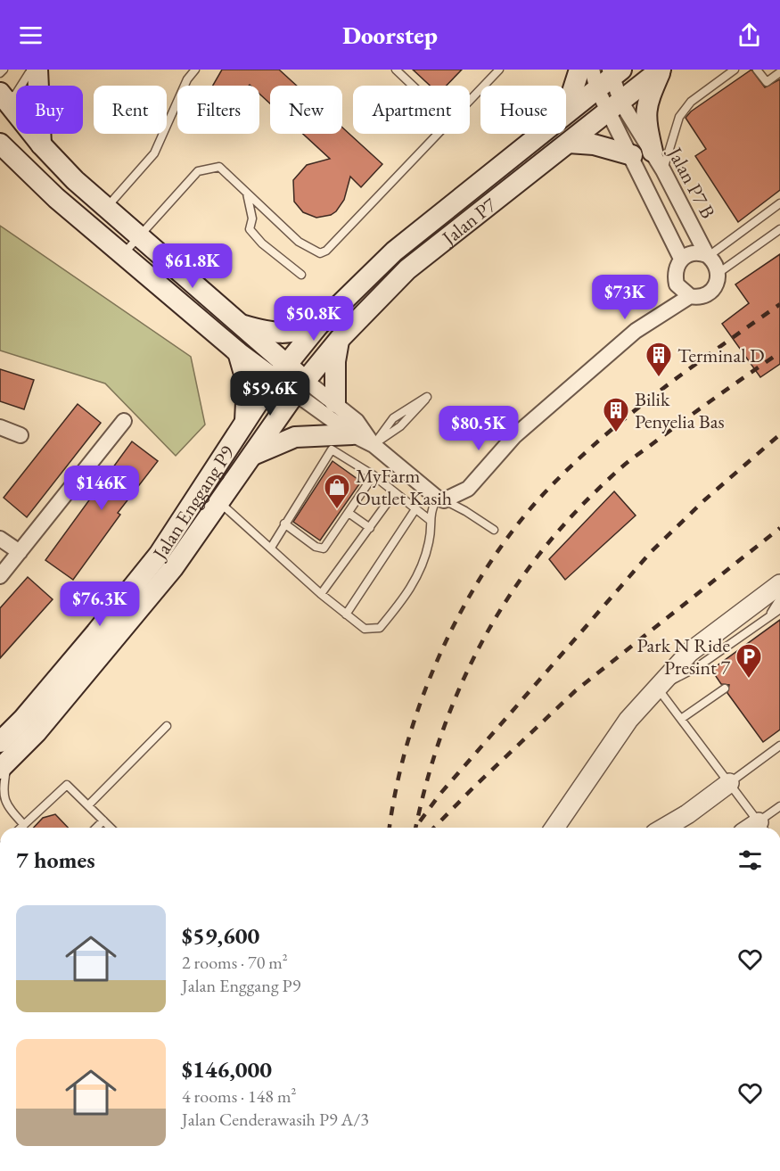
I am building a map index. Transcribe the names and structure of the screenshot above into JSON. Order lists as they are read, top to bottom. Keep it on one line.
{"streets":{"main road":["Jalan P7","Jalan Enggang P9"],"street":["Jalan P7 B"]},"crossings":[["Jalan P7 B","Jalan P7"],["Jalan P7","Jalan Enggang P9"]],"places":{"building":["Terminal D","Bilik Penyelia Bas"],"shop":["MyFarm Outlet Kasih"],"parking":["Park N Ride Presint 7"]},"page":{"header":"Doorstep","chip":["Buy","Rent","Filters","New","Apartment","House"],"price":["$61.8K","$73K","$50.8K","$59.6K","$80.5K","$146K","$76.3K"],"heading":"7 homes","list":[{"name":"$59,600","note":"2 rooms · 70 m² · Jalan Enggang P9"},{"name":"$146,000","note":"4 rooms · 148 m² · Jalan Cenderawasih P9 A/3"}]}}
